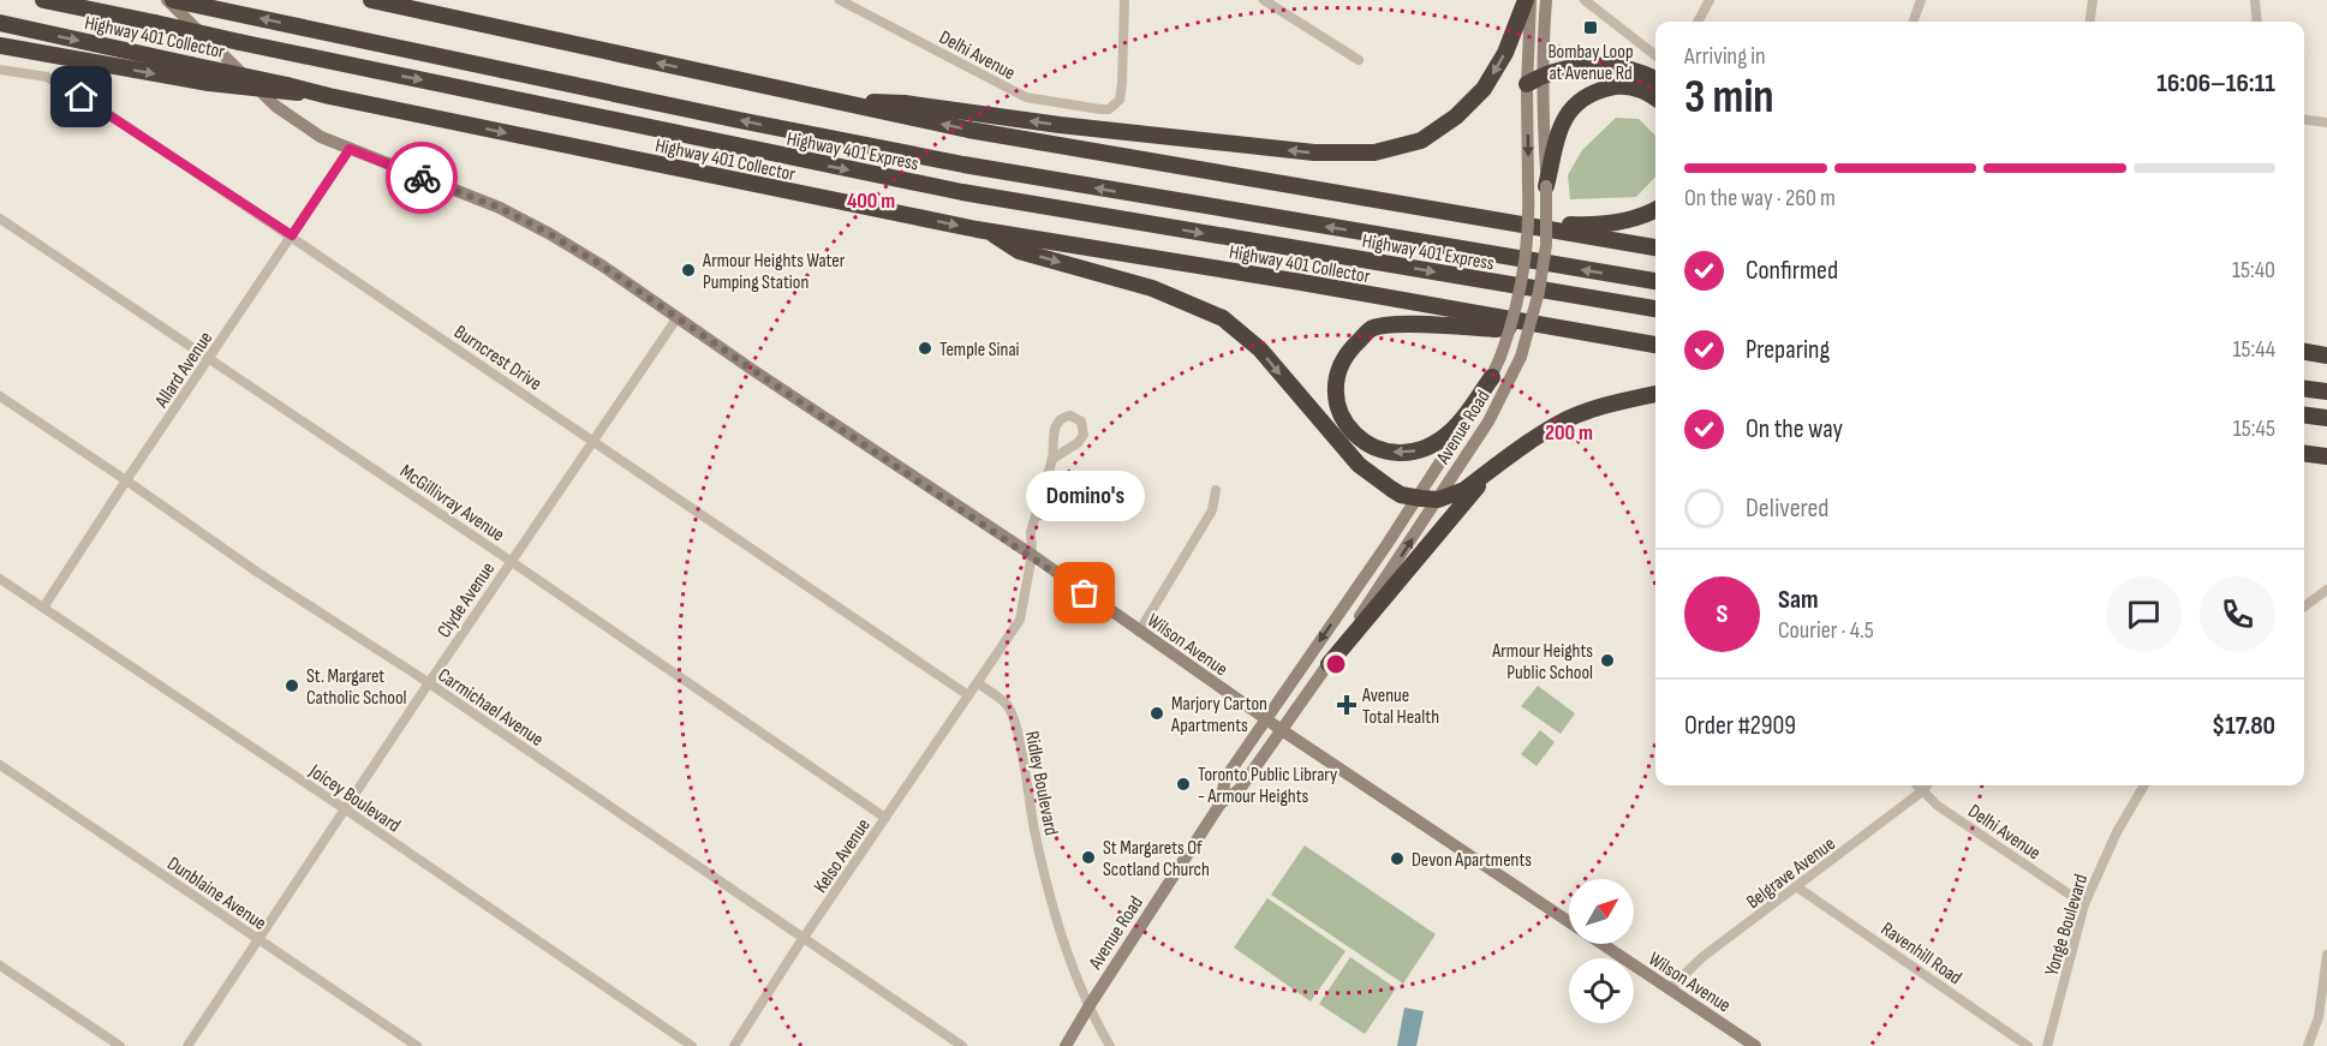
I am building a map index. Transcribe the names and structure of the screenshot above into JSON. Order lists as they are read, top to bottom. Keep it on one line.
{"streets":{"highway":["Highway 401 Collector","Highway 401 Express"],"main road":["Avenue Road","Wilson Avenue"],"street":["Delhi Avenue","Burncrest Drive","Allard Avenue","McGillivray Avenue","Clyde Avenue","Carmichael Avenue","Ridley Boulevard","Joicey Boulevard","Kelso Avenue","Belgrave Avenue","Dunblaine Avenue","Yonge Boulevard","Ravenhill Road"]},"crossings":[["Delhi Avenue","Belgrave Avenue"],["Delhi Avenue","Yonge Boulevard"],["Burncrest Drive","Allard Avenue"],["Burncrest Drive","Clyde Avenue"],["Burncrest Drive","Kelso Avenue"],["Allard Avenue","McGillivray Avenue"],["Allard Avenue","Wilson Avenue"],["Allard Avenue","Carmichael Avenue"],["Allard Avenue","Joicey Boulevard"],["Avenue Road","Wilson Avenue"],["Avenue Road","Ridley Boulevard"],["McGillivray Avenue","Clyde Avenue"],["McGillivray Avenue","Kelso Avenue"],["Clyde Avenue","Wilson Avenue"],["Clyde Avenue","Carmichael Avenue"],["Clyde Avenue","Joicey Boulevard"],["Clyde Avenue","Dunblaine Avenue"],["Wilson Avenue","Belgrave Avenue"],["Carmichael Avenue","Kelso Avenue"],["Ridley Boulevard","Kelso Avenue"],["Belgrave Avenue","Ravenhill Road"]],"places":{"transit":["Bombay Loop at Avenue Rd"],"other":["Armour Heights Water Pumping Station","Temple Sinai","Domino's","Armour Heights Public School","St. Margaret Catholic School","Marjory Carton Apartments","Toronto Public Library - Armour Heights","St Margarets Of Scotland Church","Devon Apartments"],"health":["Avenue Total Health"]},"north":"top right","page":{"heading":["3 min","Arriving in","16:06–16:11"],"panel":["Sam","Courier · 4.5","Order #2909","$17.80"],"bar":"On the way · 260 m","list":[["Confirmed","15:40"],["Preparing","15:44"],["On the way","15:45"],"Delivered"],"bubble":"Domino's","round":"S"},"rings":["400 m","200 m"]}
